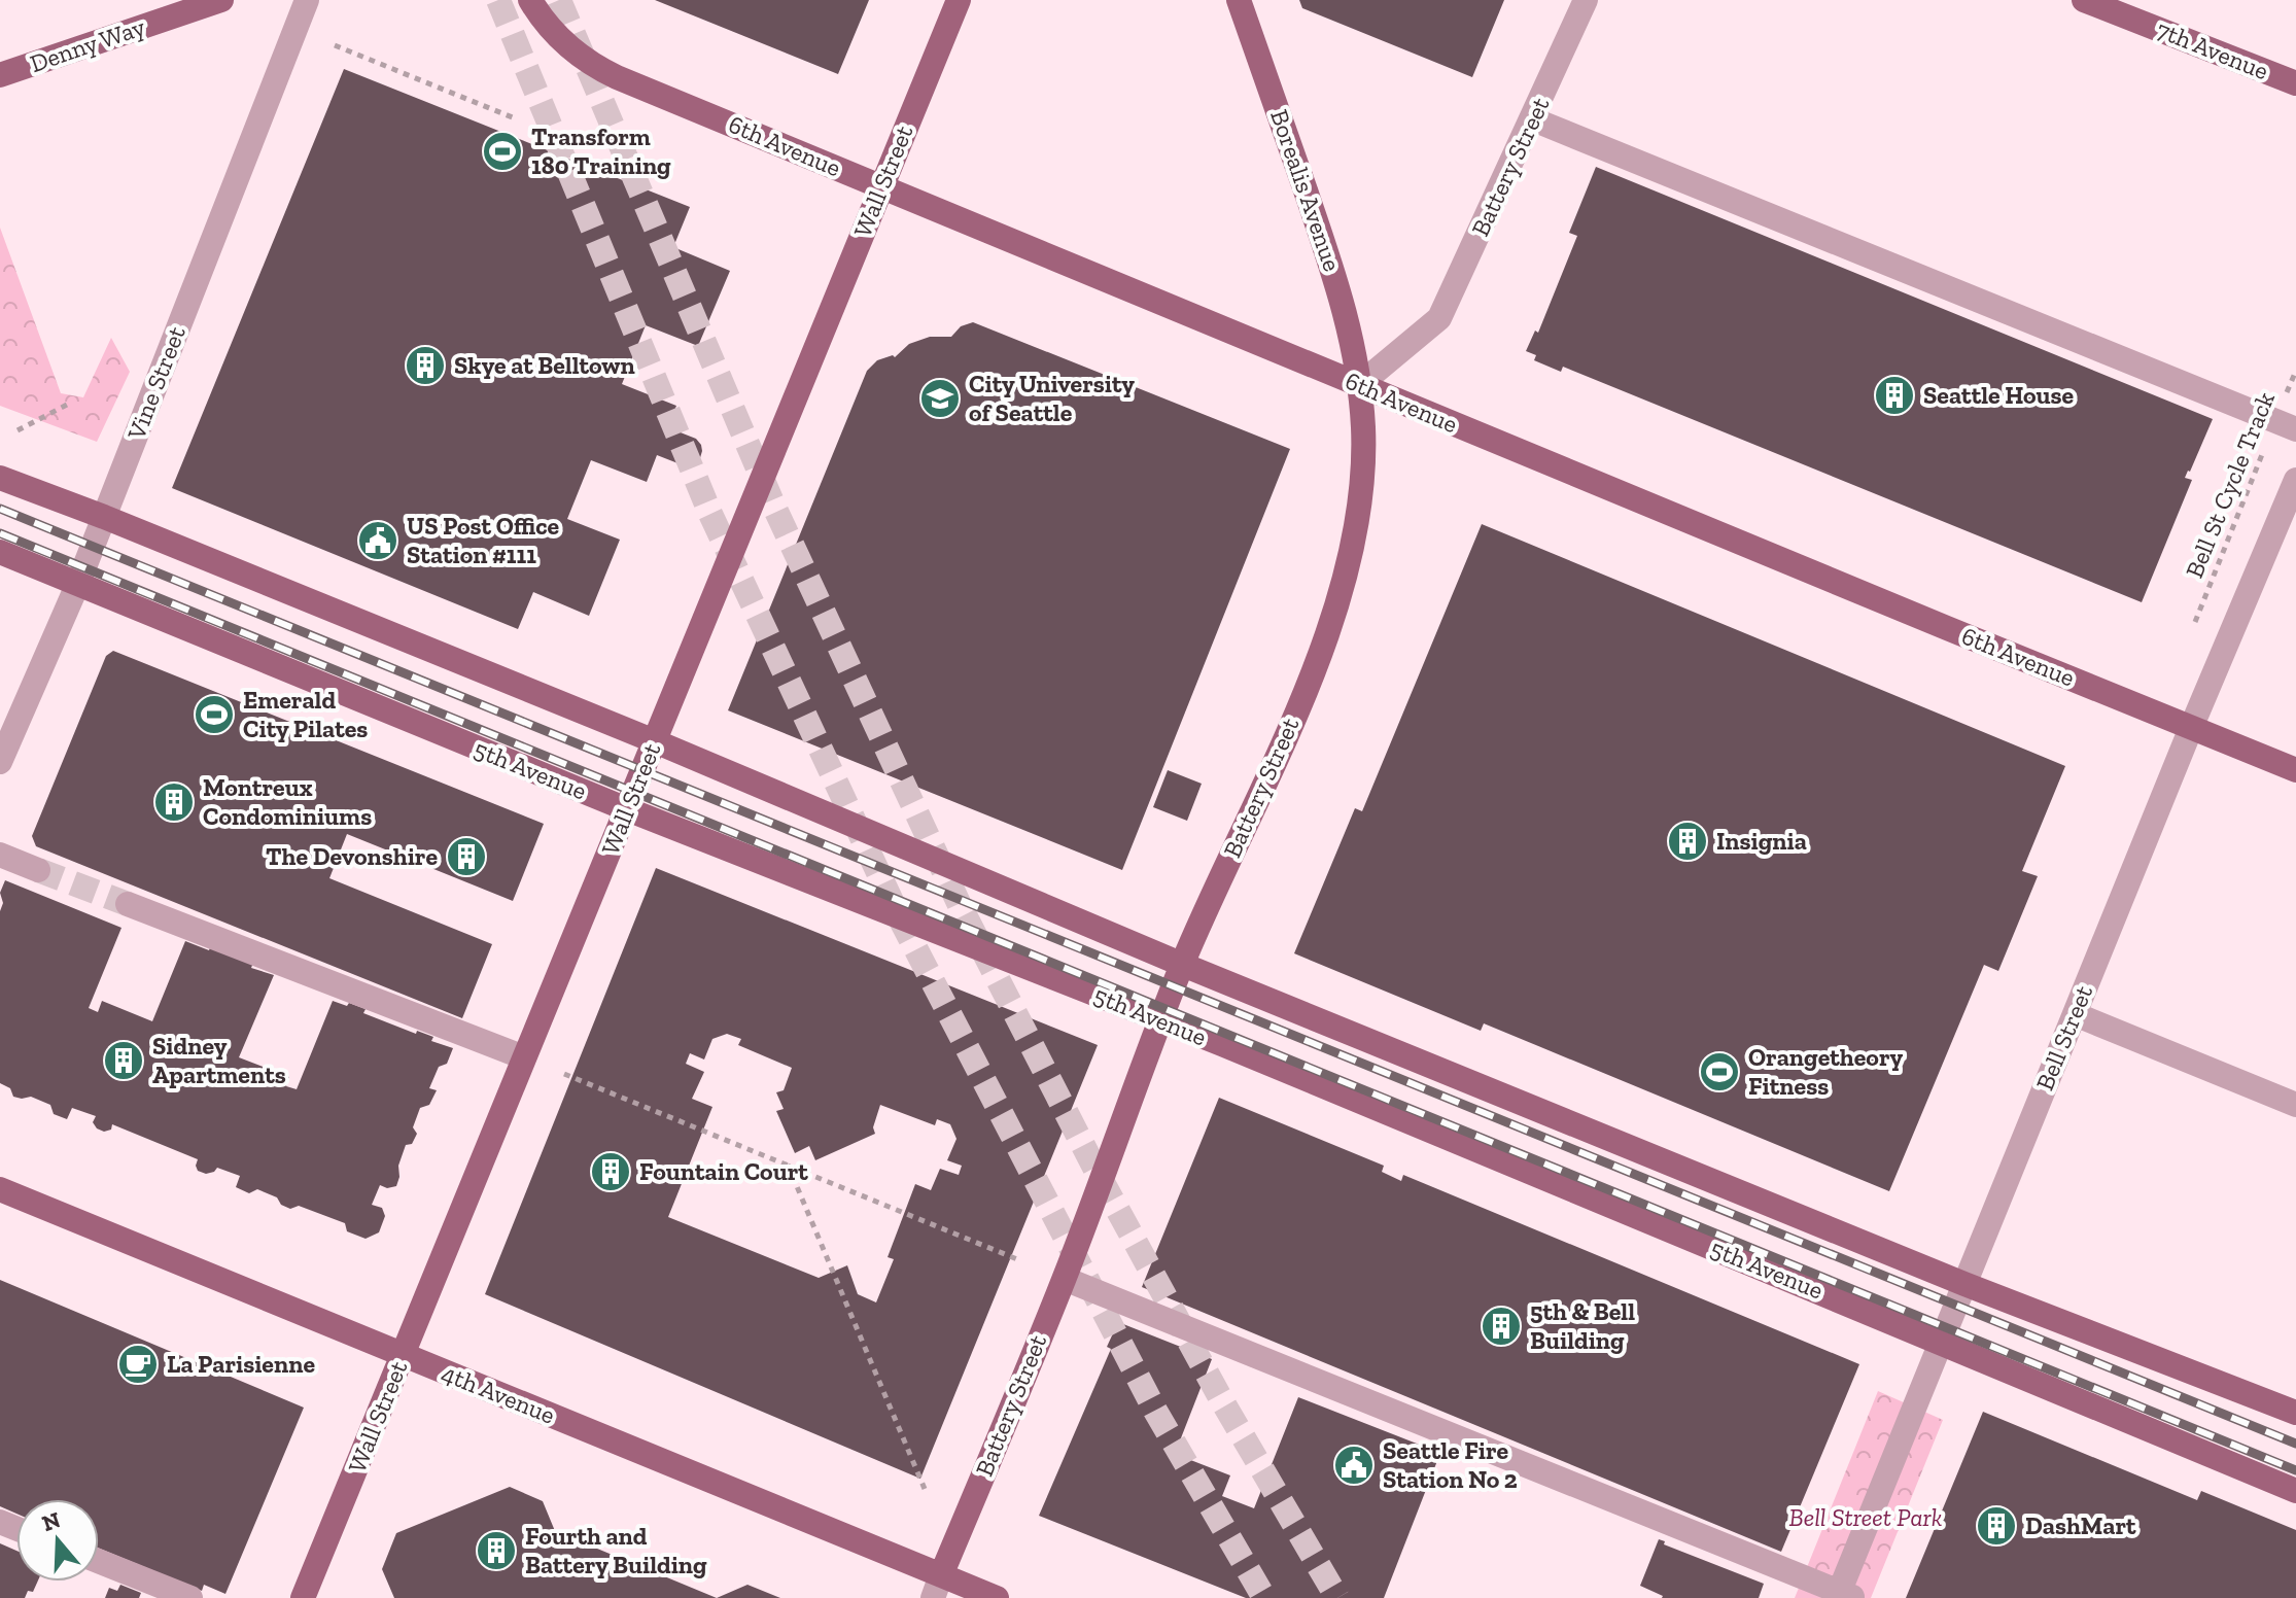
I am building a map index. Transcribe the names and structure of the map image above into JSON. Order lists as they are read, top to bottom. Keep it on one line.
{"streets":{"main road":["Denny Way","7th Avenue","6th Avenue","Battery Street","Wall Street","Borealis Avenue","5th Avenue","4th Avenue"],"street":["Vine Street","Bell Street"],"path":["Bell St Cycle Track"]},"crossings":[["6th Avenue","Battery Street"],["6th Avenue","Wall Street"],["6th Avenue","Borealis Avenue"],["6th Avenue","Bell Street"],["Battery Street","Borealis Avenue"],["Battery Street","5th Avenue"],["Battery Street","4th Avenue"],["Wall Street","5th Avenue"],["Wall Street","4th Avenue"],["Vine Street","5th Avenue"],["5th Avenue","Bell Street"]],"parks":["Bell Street Park"],"places":{"sports":["Transform 180 Training","Emerald City Pilates","Orangetheory Fitness"],"building":["Skye at Belltown","Seattle House","Montreux Condominiums","Insignia","The Devonshire","Sidney Apartments","Fountain Court","5th & Bell Building","DashMart","Fourth and Battery Building"],"school or university":["City University of Seattle"],"public building":["US Post Office Station #111","Seattle Fire Station No 2"],"cafe":["La Parisienne"]},"north":"top"}
